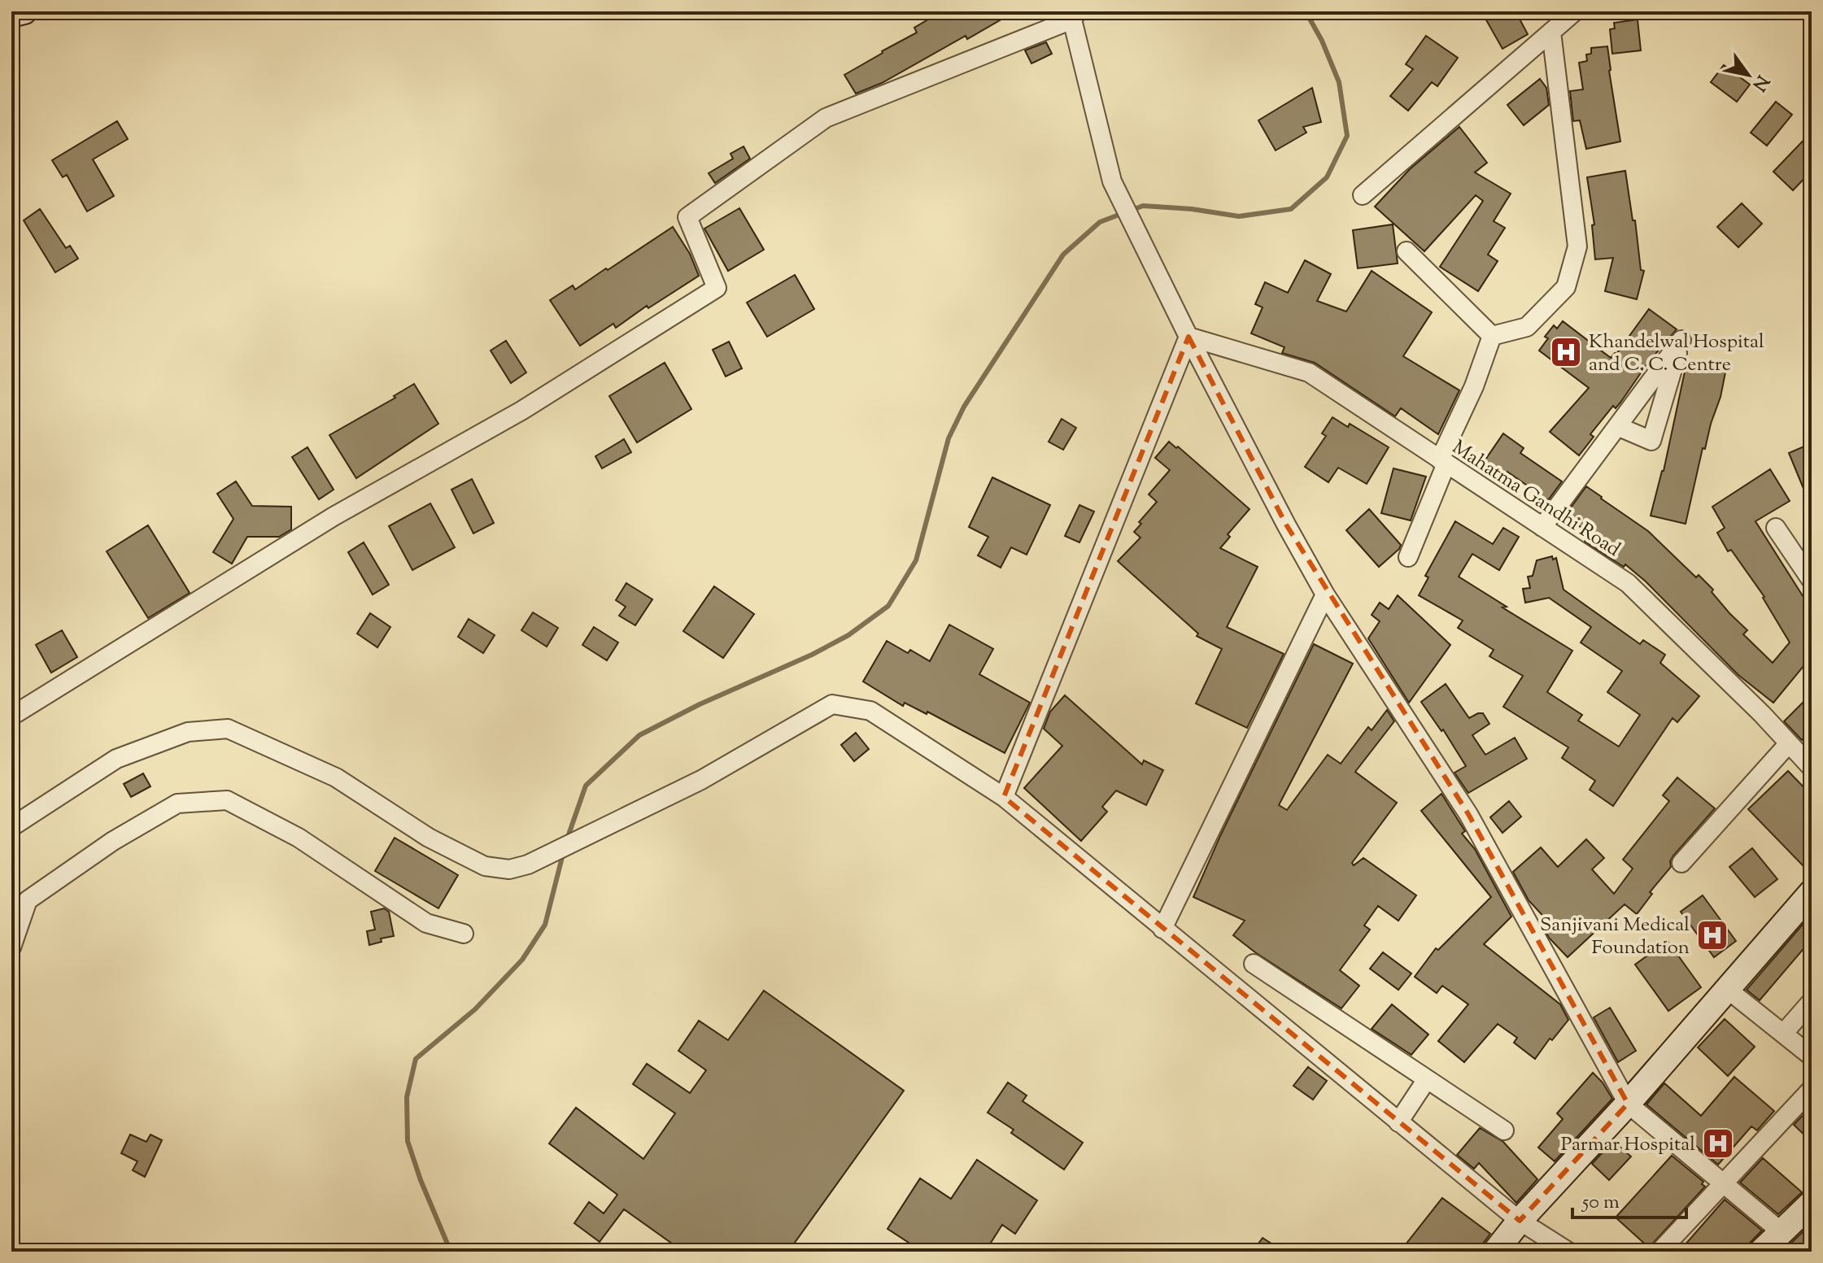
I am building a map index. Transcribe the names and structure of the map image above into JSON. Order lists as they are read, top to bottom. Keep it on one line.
{"streets":{"street":["Mahatma Gandhi Road"]},"places":{"hospital":["Khandelwal Hospital and C. C. Centre","Sanjivani Medical Foundation","Parmar Hospital"]},"scale_bar":"50 m","north":"bottom right"}
